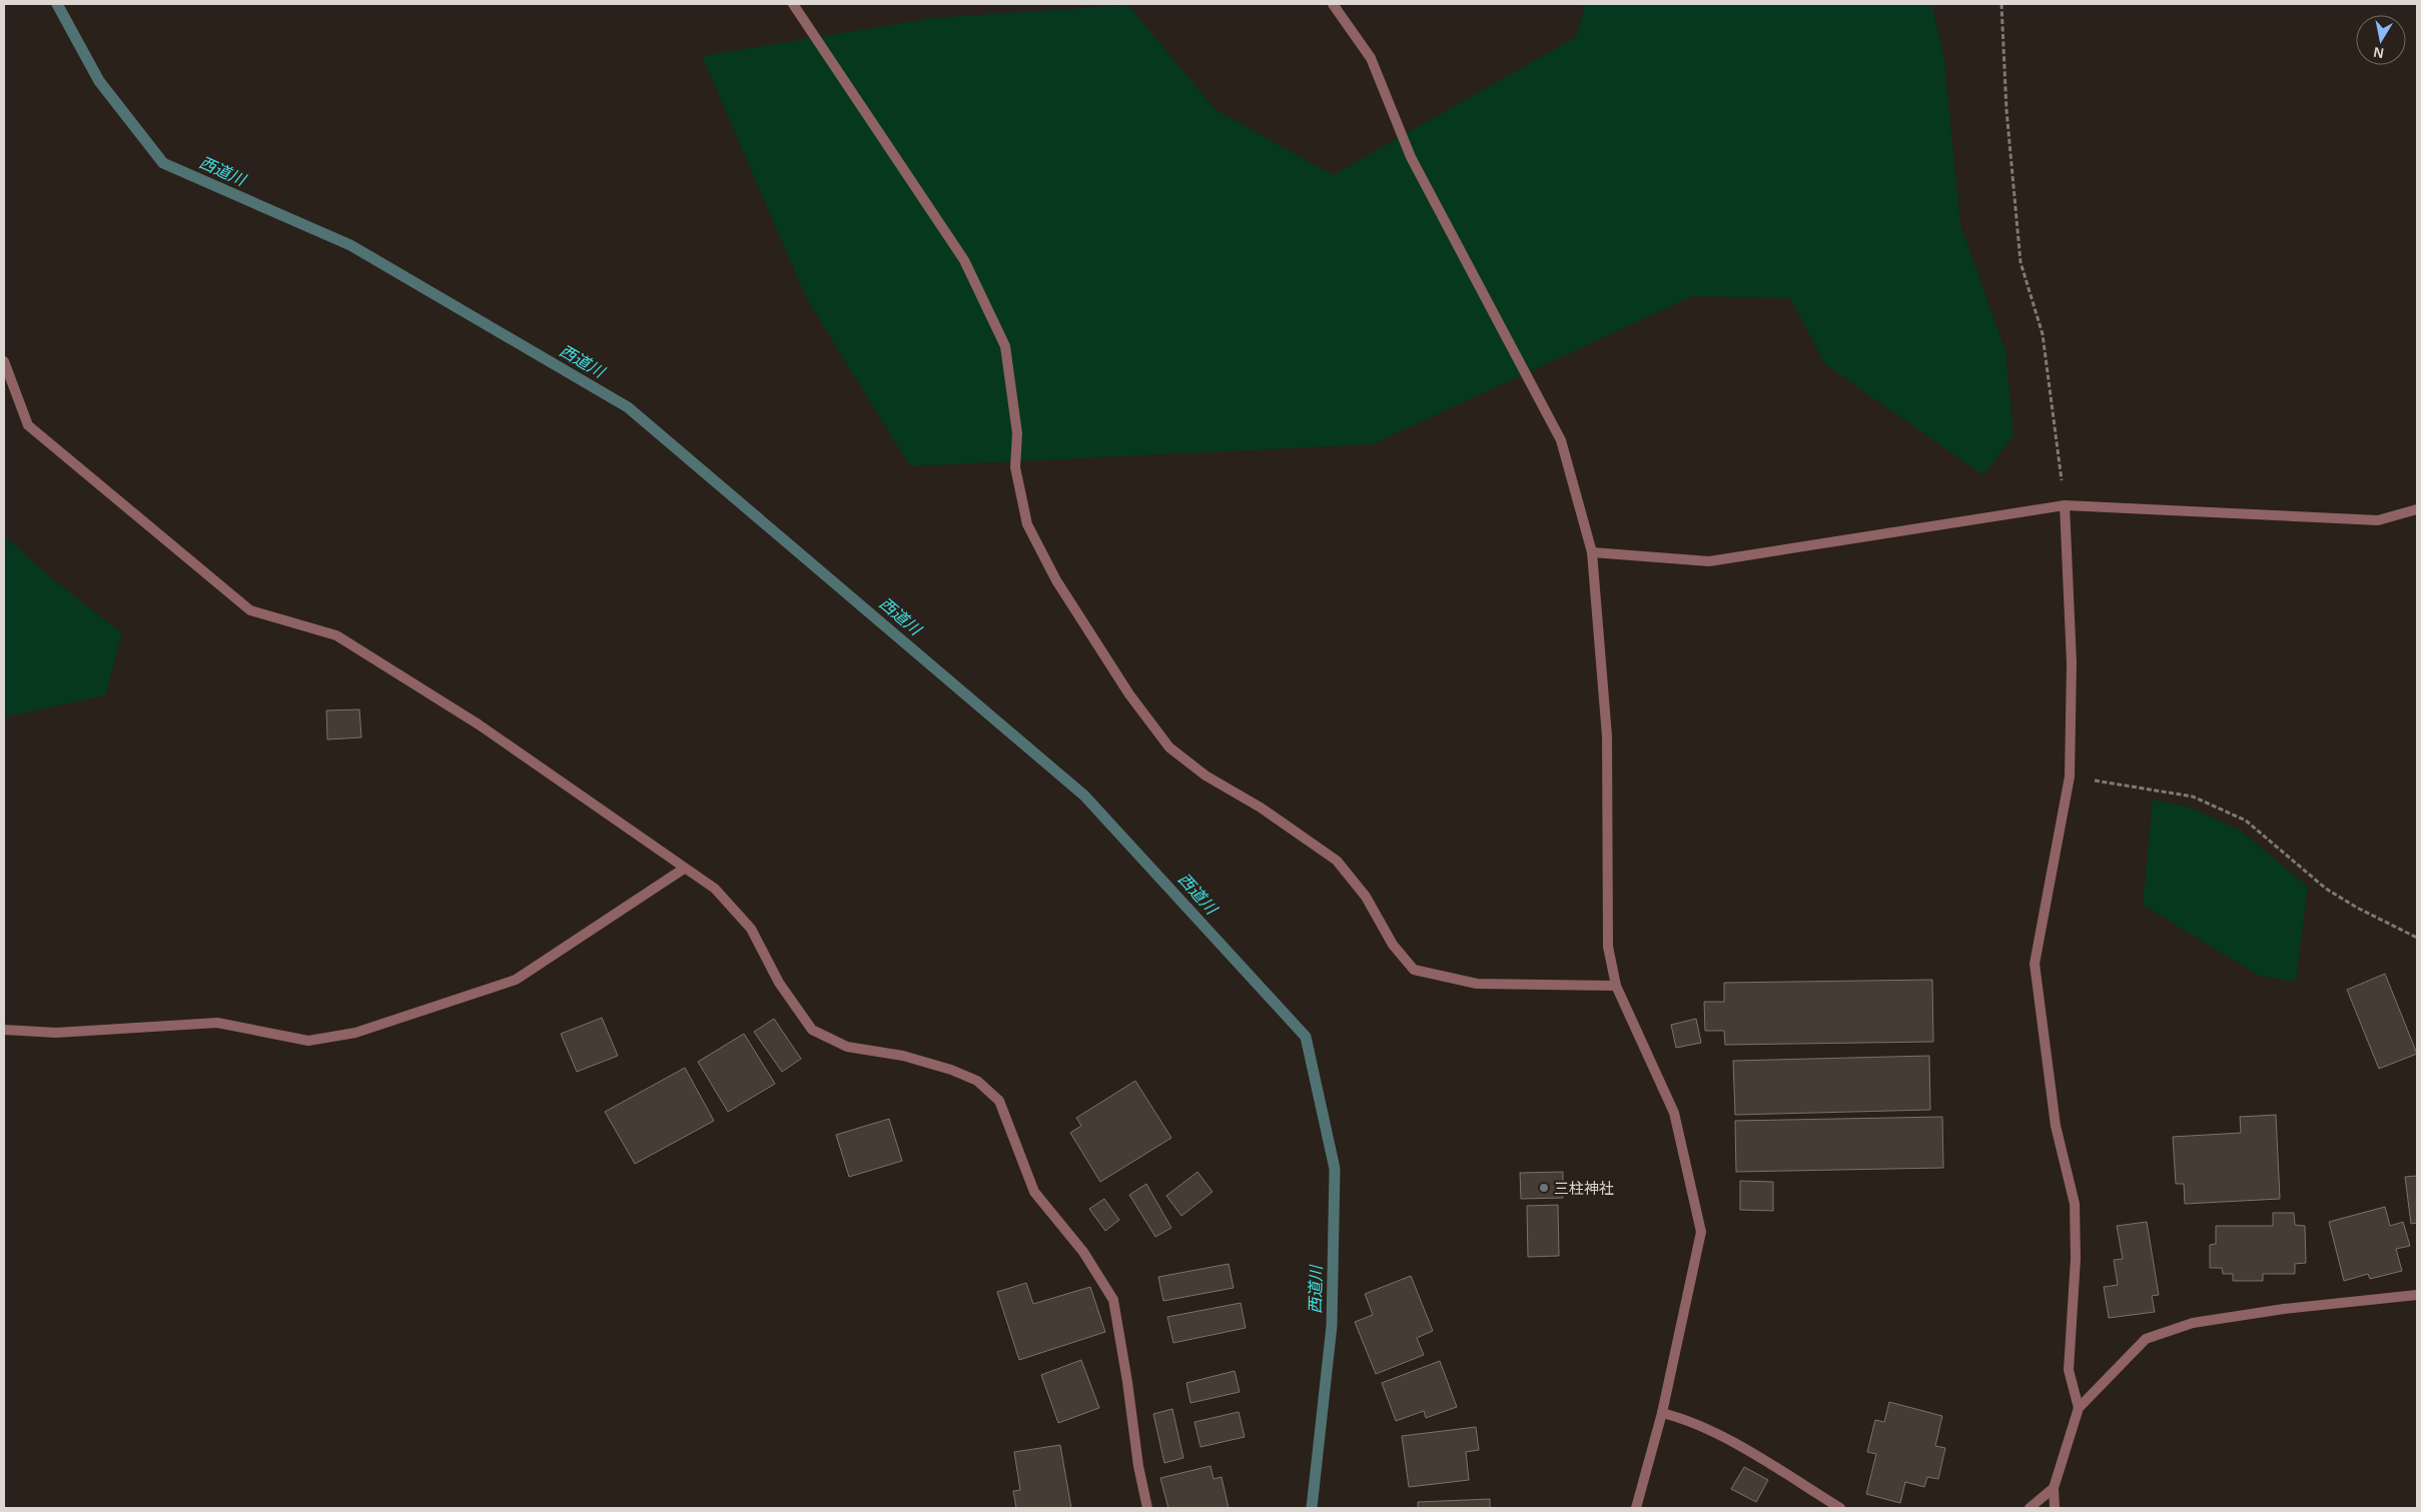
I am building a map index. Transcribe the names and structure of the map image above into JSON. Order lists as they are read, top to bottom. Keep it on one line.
{"water":["西道川"],"places":["三柱神社"],"north":"bottom"}
